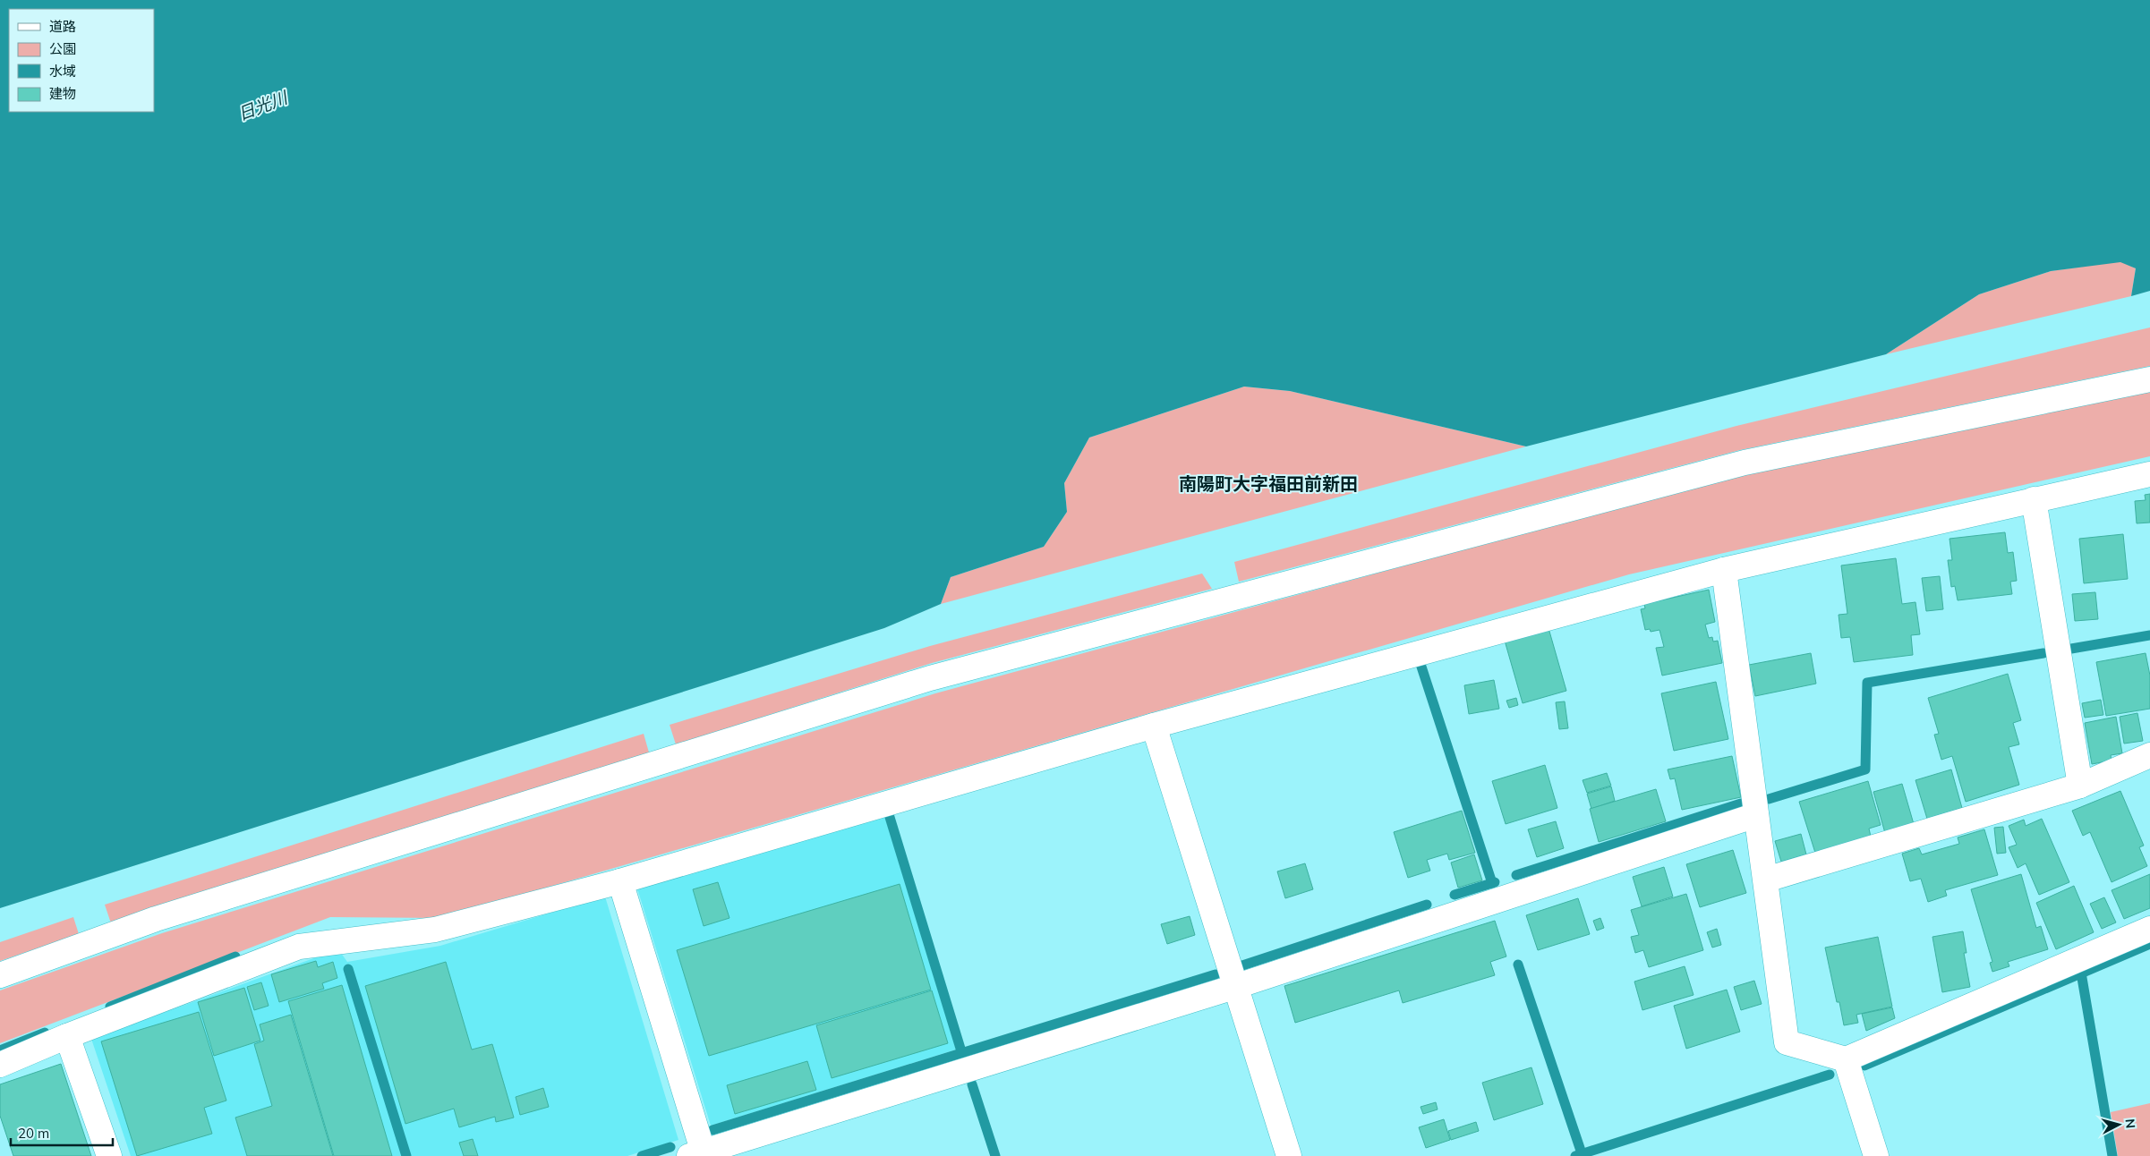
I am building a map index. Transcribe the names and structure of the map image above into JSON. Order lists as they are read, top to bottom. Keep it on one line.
{"districts":["南陽町大字福田前新田"],"water":["日光川"],"legend":["道路","公園","水域","建物"],"scale_bar":"20 m","north":"right"}
